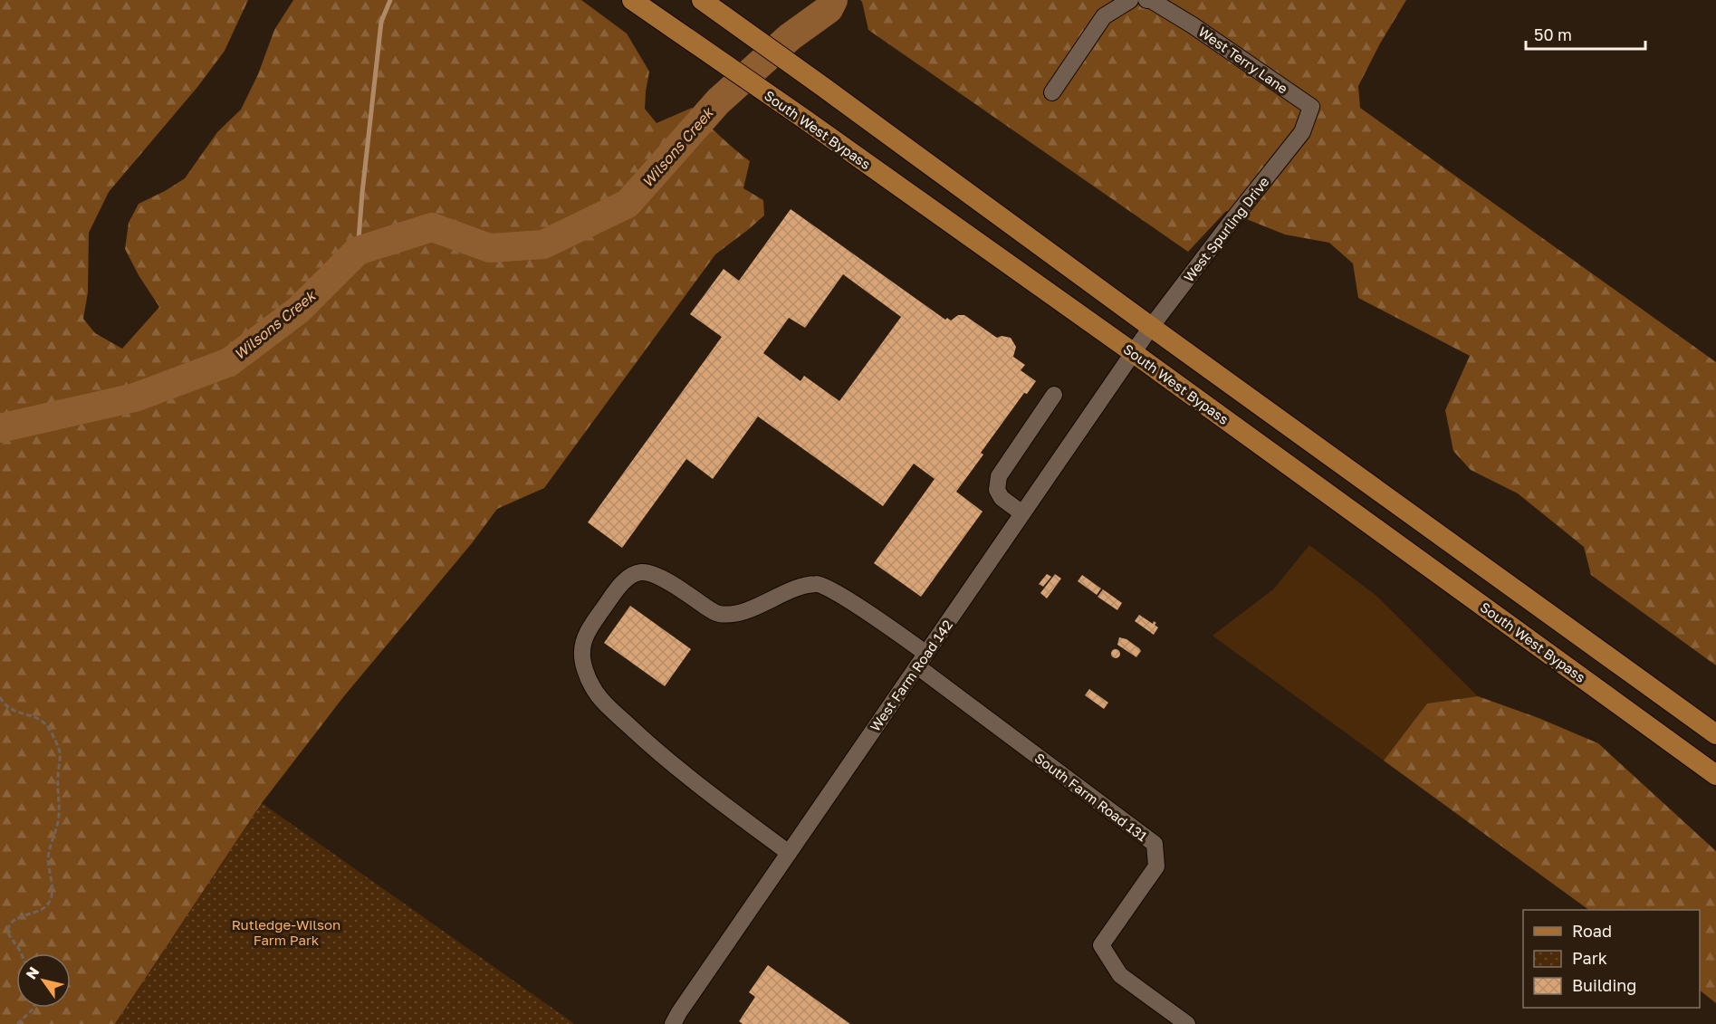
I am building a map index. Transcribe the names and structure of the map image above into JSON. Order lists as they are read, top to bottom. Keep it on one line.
{"streets":{"main road":["South West Bypass"],"street":["West Terry Lane","West Spurling Drive","West Farm Road 142","South Farm Road 131"]},"crossings":[["West Terry Lane","West Spurling Drive"],["South West Bypass","West Farm Road 142"],["West Spurling Drive","West Farm Road 142"],["West Farm Road 142","South Farm Road 131"]],"water":["Wilsons Creek"],"parks":["Rutledge-Wilson Farm Park"],"legend":["Road","Park","Building"],"scale_bar":"50 m","north":"top left"}
